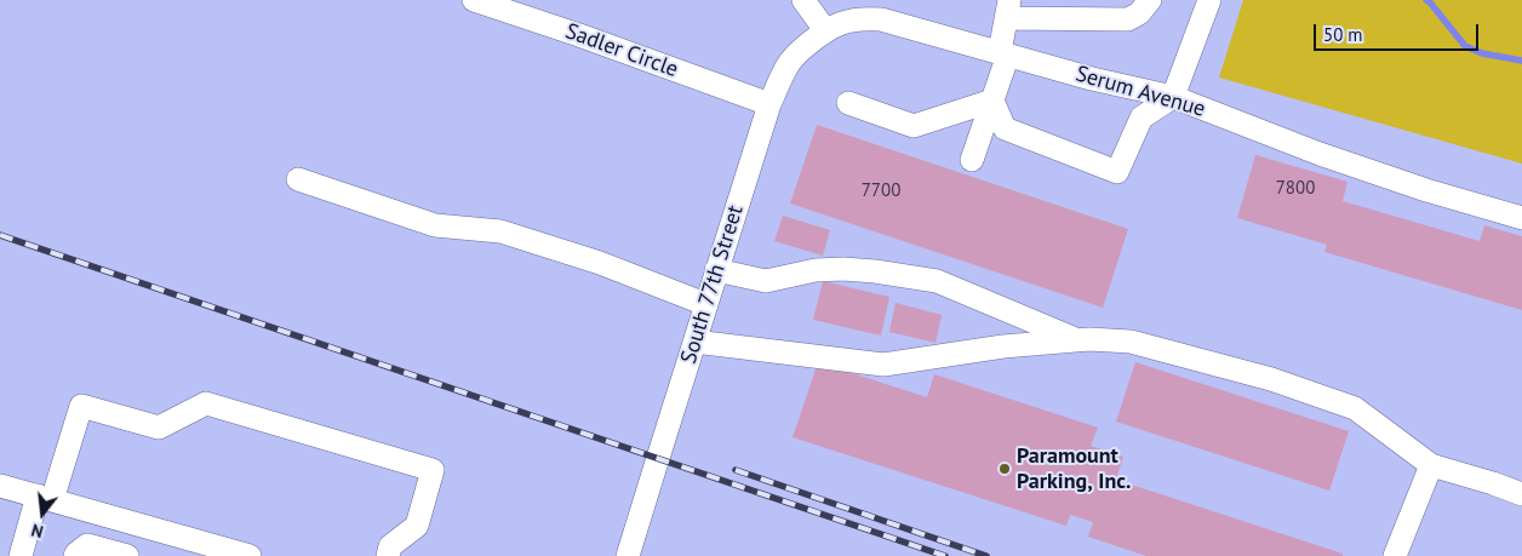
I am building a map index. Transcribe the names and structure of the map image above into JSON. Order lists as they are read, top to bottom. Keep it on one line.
{"streets":{"street":["Sadler Circle","Serum Avenue","South 77th Street"]},"crossings":[["Sadler Circle","South 77th Street"],["Serum Avenue","South 77th Street"]],"places":["Paramount Parking, Inc."],"house_numbers":["7800","7700"],"scale_bar":"50 m","north":"bottom"}
